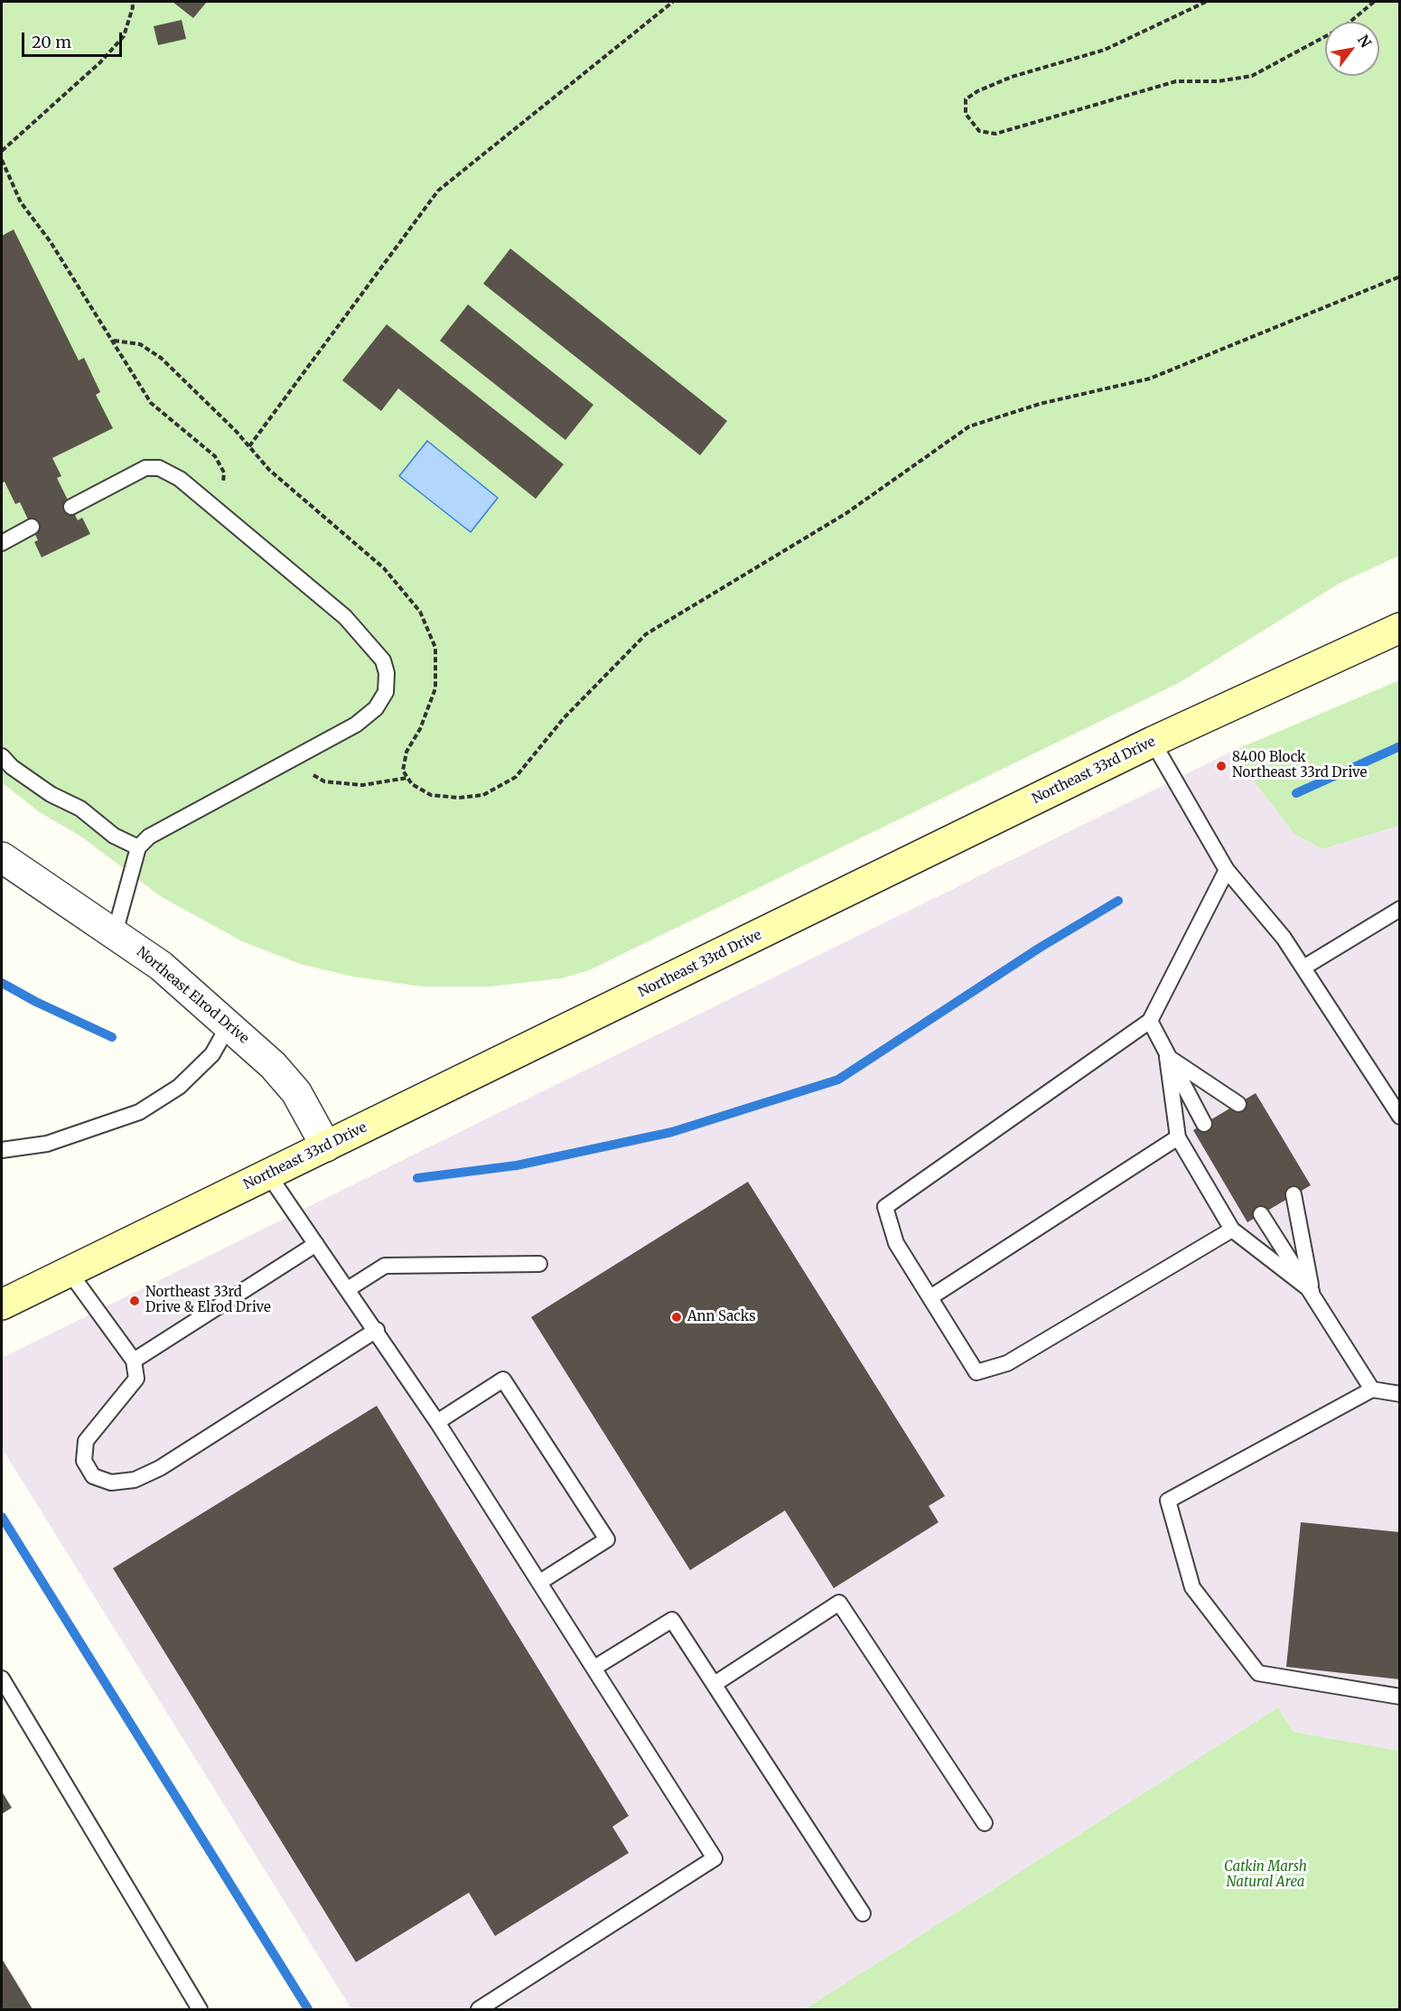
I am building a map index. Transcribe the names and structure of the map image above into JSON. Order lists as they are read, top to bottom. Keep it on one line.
{"streets":{"main road":["Northeast 33rd Drive"],"street":["Northeast Elrod Drive"]},"crossings":[["Northeast 33rd Drive","Northeast Elrod Drive"]],"parks":["Catkin Marsh Natural Area"],"places":["8400 Block Northeast 33rd Drive","Northeast 33rd Drive & Elrod Drive","Ann Sacks"],"scale_bar":"20 m","north":"top right"}
